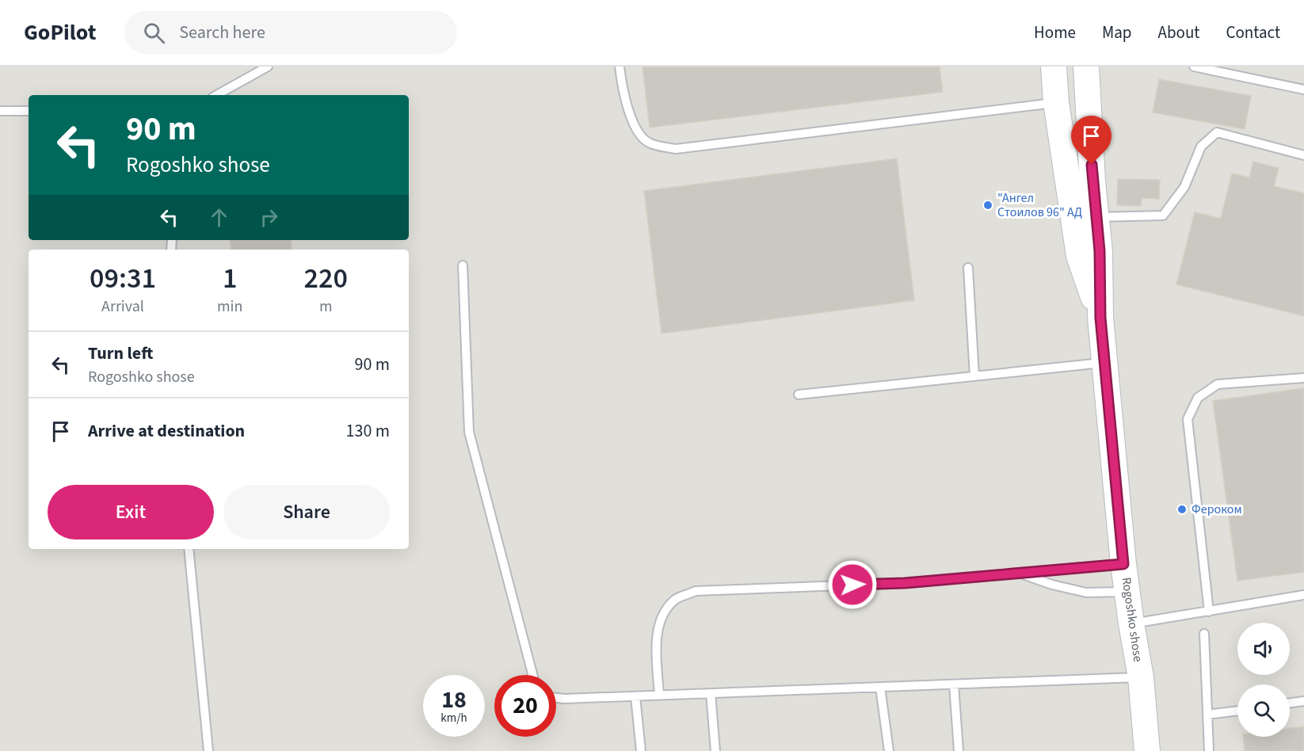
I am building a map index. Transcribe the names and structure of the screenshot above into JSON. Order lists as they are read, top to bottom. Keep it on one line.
{"streets":{"main road":["Rogoshko shose"]},"places":["\"Ангел Стоилов 96\" АД","Фероком"],"page":{"header":"GoPilot","search":"Search here","nav":["Home","Map","About","Contact"],"turn":["90 m","Rogoshko shose"],"eta":["09:31","Arrival","1","min","220","m"],"list":[{"name":"Turn left","note":"Rogoshko shose","value":"90 m"},{"name":"Arrive at destination","value":"130 m"}],"buttons":["Exit","Share"],"speed":"18 km/h","limit":"20"}}
